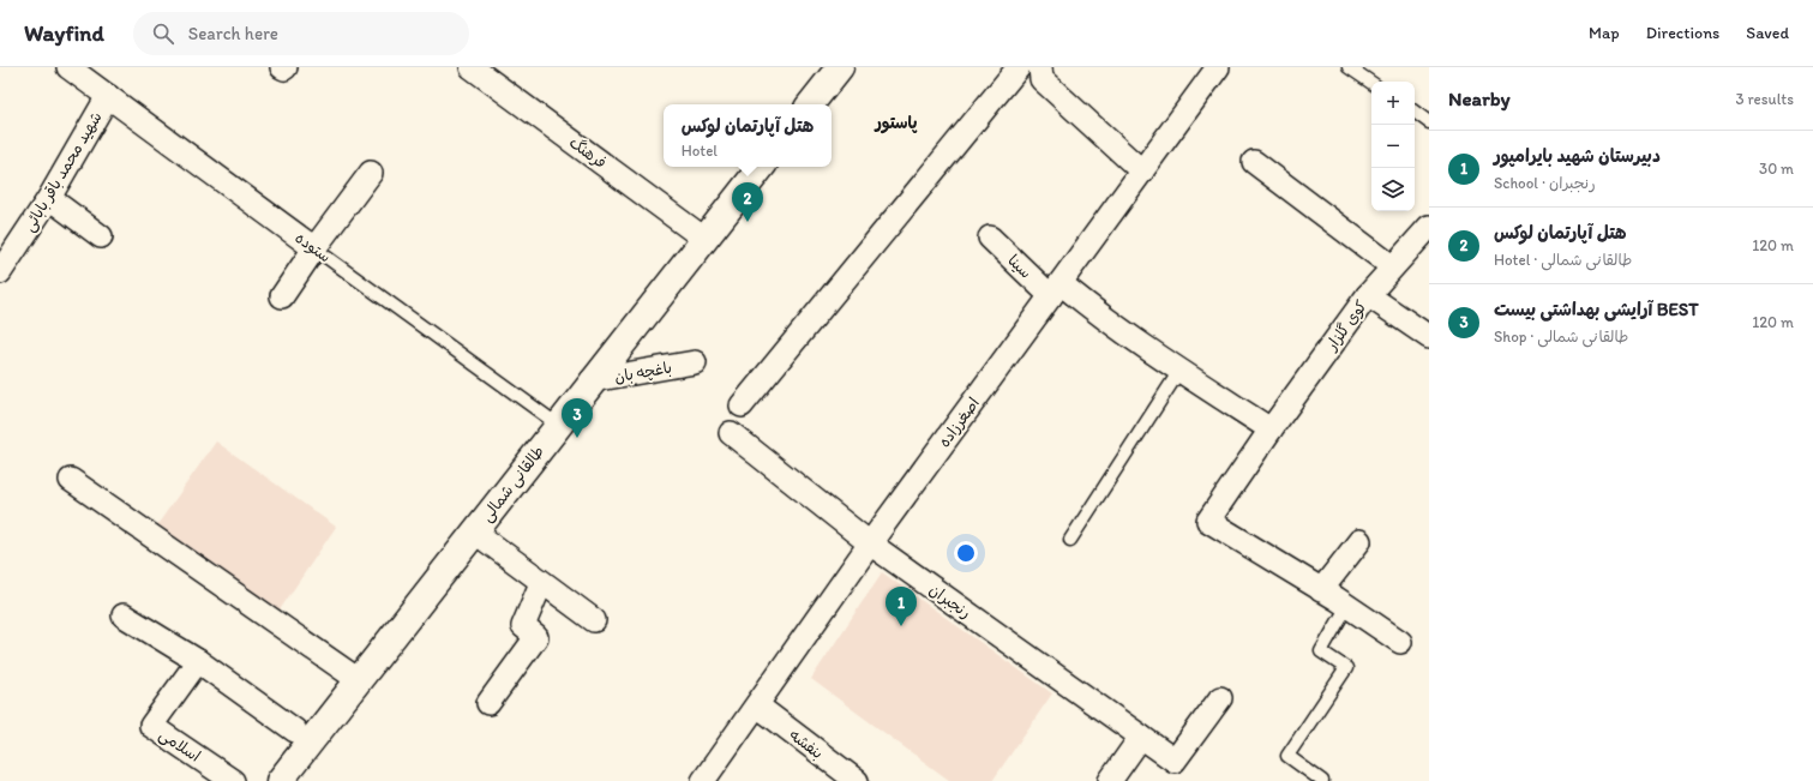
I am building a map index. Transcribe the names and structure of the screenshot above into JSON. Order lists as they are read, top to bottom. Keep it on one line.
{"streets":{"main road":["طالقانی شمالی"],"street":["فرهنگ","شهید محمد باقر بابائی","ستوده","سینا","کوی گلزار","باغچه بان","اصغرزاده","رنجبران","بنفشه","اسلامی"]},"crossings":[["فرهنگ","طالقانی شمالی"],["شهید محمد باقر بابائی","ستوده"],["ستوده","طالقانی شمالی"],["سینا","اصغرزاده"],["باغچه بان","طالقانی شمالی"],["اصغرزاده","رنجبران"],["اصغرزاده","بنفشه"]],"districts":["پاستور"],"page":{"header":"Wayfind","search":"Search here","nav":["Map","Directions","Saved"],"heading":["Nearby","3 results"],"map_buttons":["+","−"],"popup":["هتل آپارتمان لوکس","Hotel"],"list":[{"mark":"1","name":"دبیرستان شهید بایرامپور","note":"School · رنجبران","value":"30 m"},{"mark":"2","name":"هتل آپارتمان لوکس","note":"Hotel · طالقانی شمالی","value":"120 m"},{"mark":"3","name":"آرایشی بهداشتی بیست BEST","note":"Shop · طالقانی شمالی","value":"120 m"}],"pins":["2","3","1"]}}
